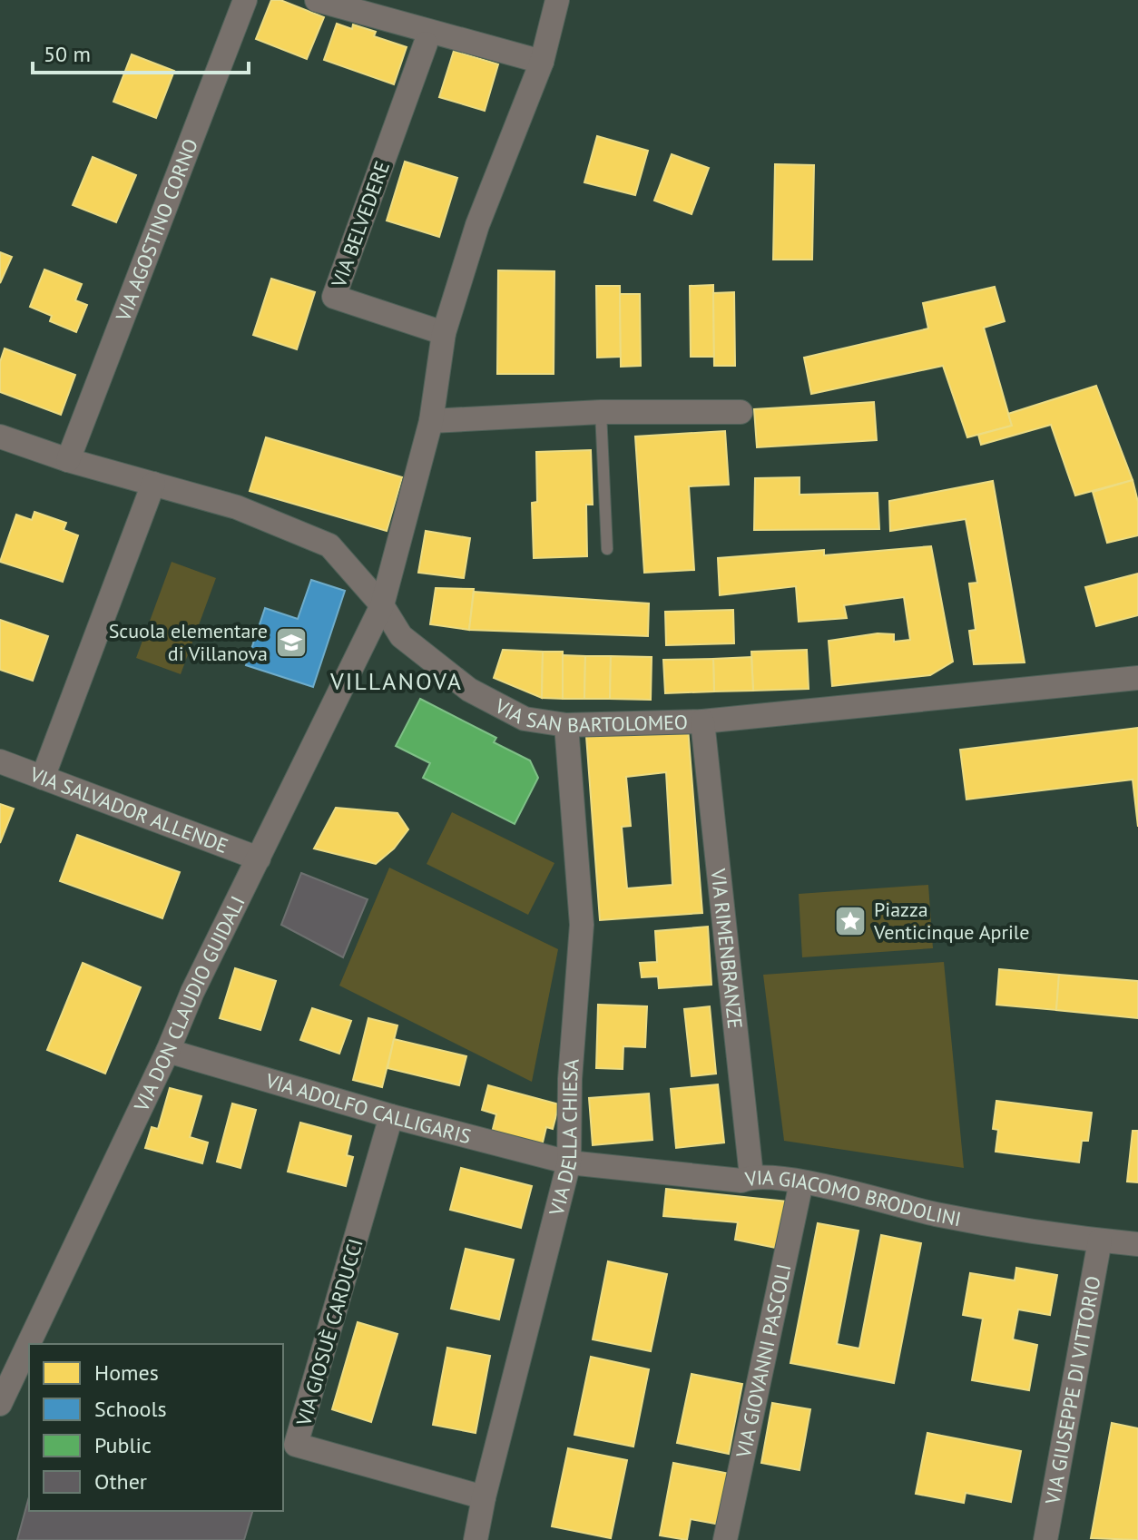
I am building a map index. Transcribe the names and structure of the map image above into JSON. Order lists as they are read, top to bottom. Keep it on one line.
{"streets":{"street":["VIA BELVEDERE","VIA AGOSTINO CORNO","VIA SAN BARTOLOMEO","VIA SALVADOR ALLENDE","VIA RIMENBRANZE","VIA DON CLAUDIO GUIDALI","VIA ADOLFO CALLIGARIS","VIA DELLA CHIESA","VIA GIACOMO BRODOLINI","VIA GIOSUÈ CARDUCCI","VIA GIOVANNI PASCOLI","VIA GIUSEPPE DI VITTORIO"]},"crossings":[["VIA AGOSTINO CORNO","VIA SAN BARTOLOMEO"],["VIA SAN BARTOLOMEO","VIA RIMENBRANZE"],["VIA SAN BARTOLOMEO","VIA DON CLAUDIO GUIDALI"],["VIA SAN BARTOLOMEO","VIA DELLA CHIESA"],["VIA SALVADOR ALLENDE","VIA DON CLAUDIO GUIDALI"],["VIA RIMENBRANZE","VIA GIACOMO BRODOLINI"],["VIA DON CLAUDIO GUIDALI","VIA ADOLFO CALLIGARIS"],["VIA ADOLFO CALLIGARIS","VIA DELLA CHIESA"],["VIA ADOLFO CALLIGARIS","VIA GIACOMO BRODOLINI"],["VIA ADOLFO CALLIGARIS","VIA GIOSUÈ CARDUCCI"],["VIA DELLA CHIESA","VIA GIACOMO BRODOLINI"],["VIA DELLA CHIESA","VIA GIOSUÈ CARDUCCI"],["VIA GIACOMO BRODOLINI","VIA GIOVANNI PASCOLI"],["VIA GIACOMO BRODOLINI","VIA GIUSEPPE DI VITTORIO"]],"districts":["VILLANOVA"],"places":{"school or university":["Scuola elementare di Villanova"],"place":["Piazza Venticinque Aprile"]},"legend":["Homes","Schools","Public","Other"],"scale_bar":"50 m"}
